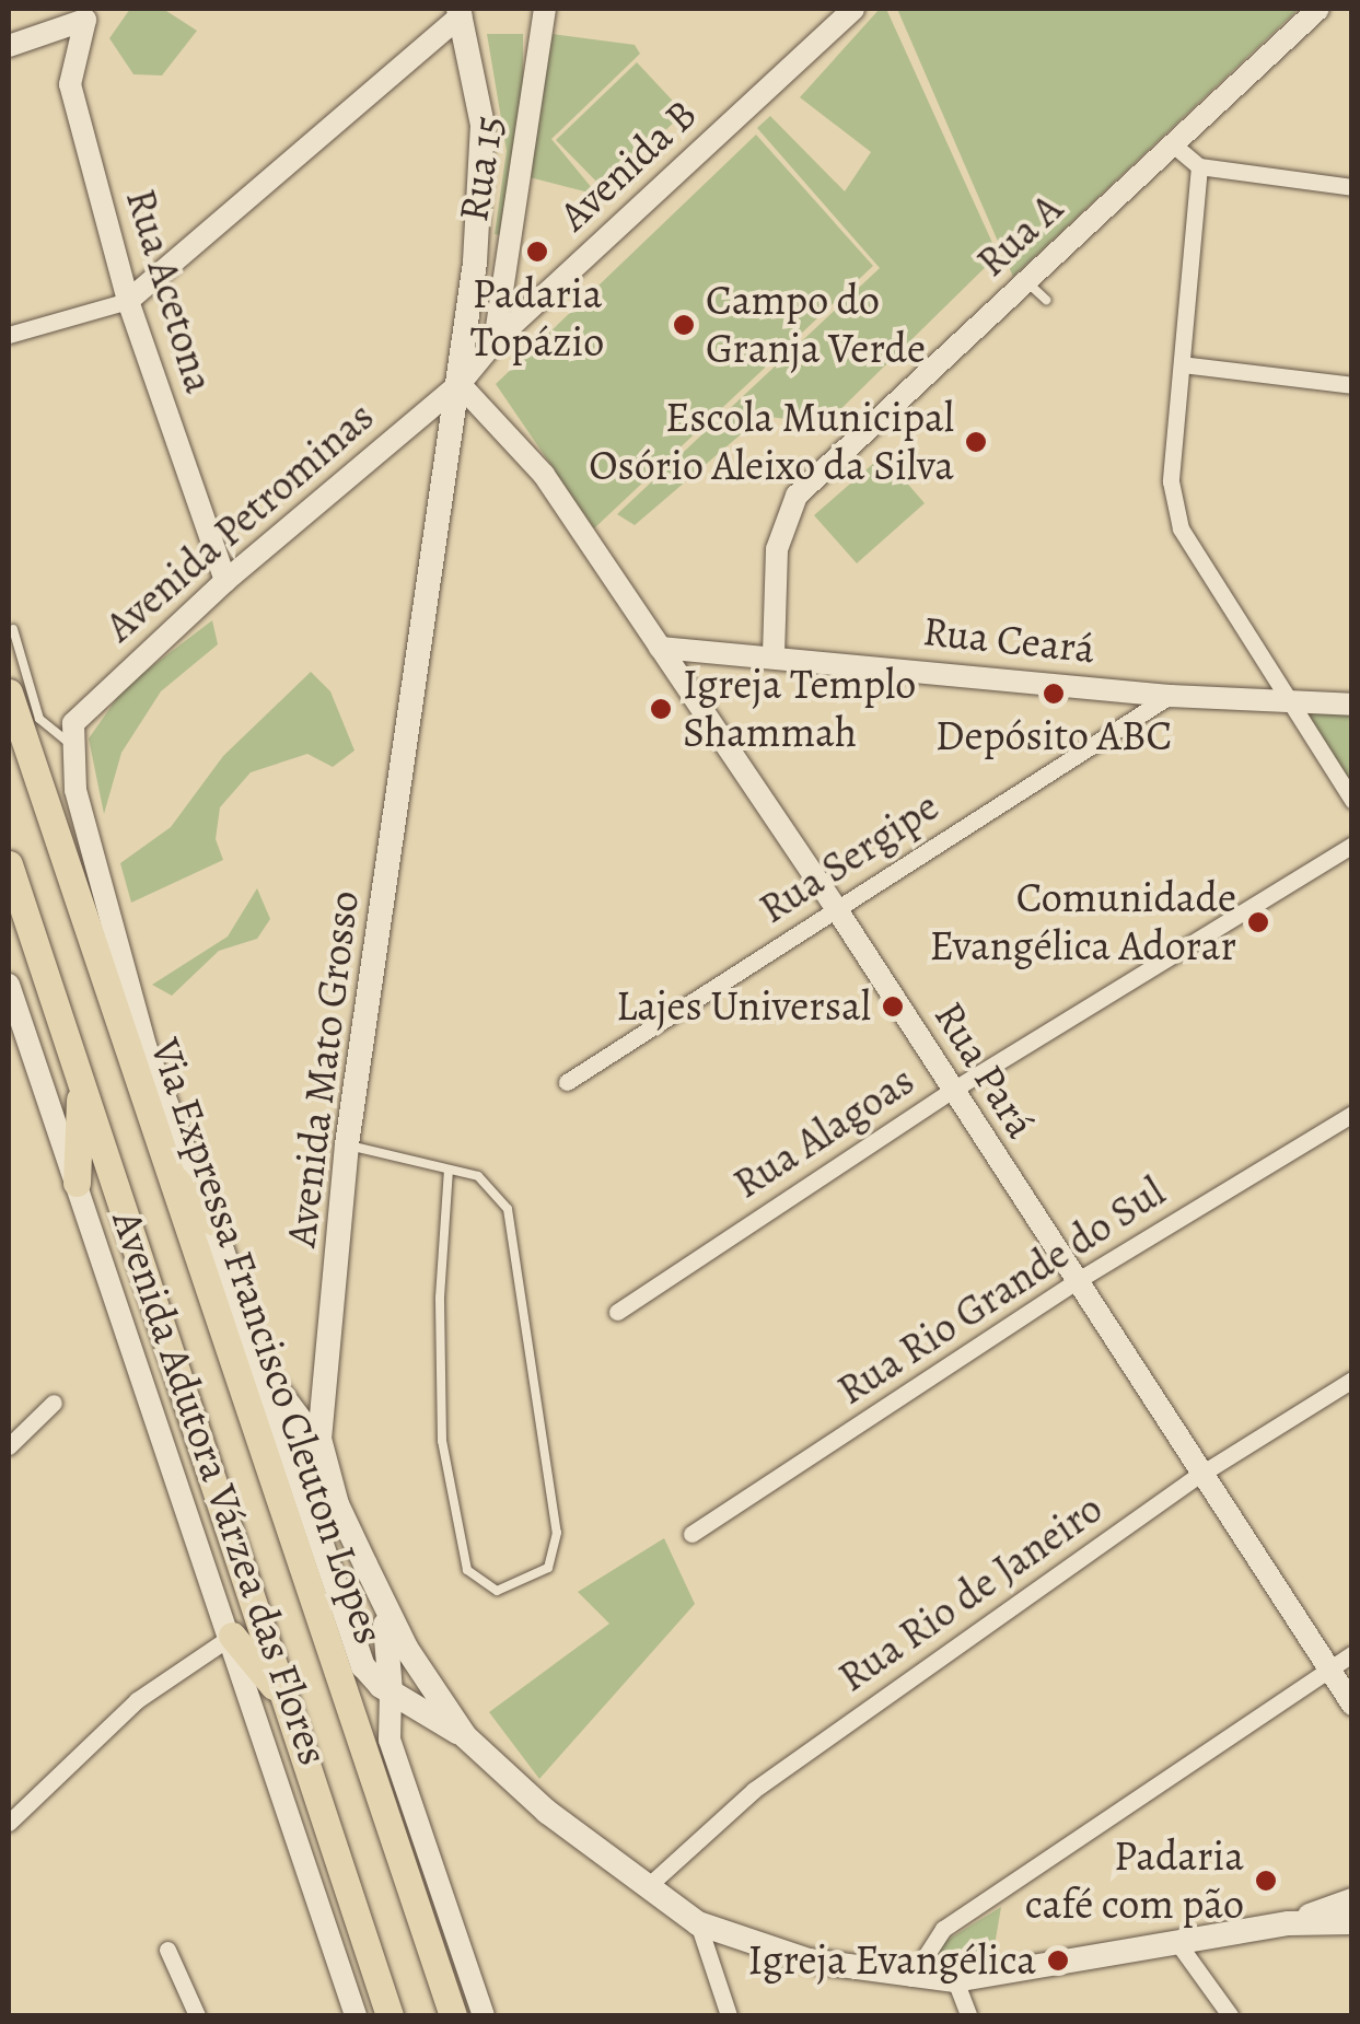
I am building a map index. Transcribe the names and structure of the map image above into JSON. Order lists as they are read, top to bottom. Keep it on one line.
{"streets":{"highway":["Via Expressa Francisco Cleuton Lopes"],"main road":["Avenida Mato Grosso","Avenida Adutora Várzea das Flores"],"street":["Avenida B","Rua 15","Rua A","Rua Acetona","Avenida Petrominas","Rua Ceará","Rua Sergipe","Rua Pará","Rua Alagoas","Rua Rio Grande do Sul","Rua Rio de Janeiro"]},"crossings":[["Avenida B","Rua 15"],["Avenida B","Avenida Petrominas"],["Avenida B","Avenida Mato Grosso"],["Avenida B","Rua Pará"],["Rua A","Rua Ceará"],["Rua Acetona","Avenida Petrominas"],["Avenida Petrominas","Avenida Mato Grosso"],["Avenida Petrominas","Rua Pará"],["Avenida Petrominas","Avenida Adutora Várzea das Flores"],["Rua Ceará","Rua Sergipe"],["Rua Ceará","Rua Pará"],["Rua Sergipe","Rua Pará"],["Avenida Mato Grosso","Rua Pará"],["Avenida Mato Grosso","Rua Rio de Janeiro"],["Rua Pará","Rua Alagoas"],["Rua Pará","Rua Rio Grande do Sul"],["Rua Pará","Rua Rio de Janeiro"]],"places":["Padaria Topázio","Campo do Granja Verde","Escola Municipal Osório Aleixo da Silva","Depósito ABC","Igreja Templo Shammah","Comunidade Evangélica Adorar","Lajes Universal","Padaria café com pão","Igreja Evangélica"]}
